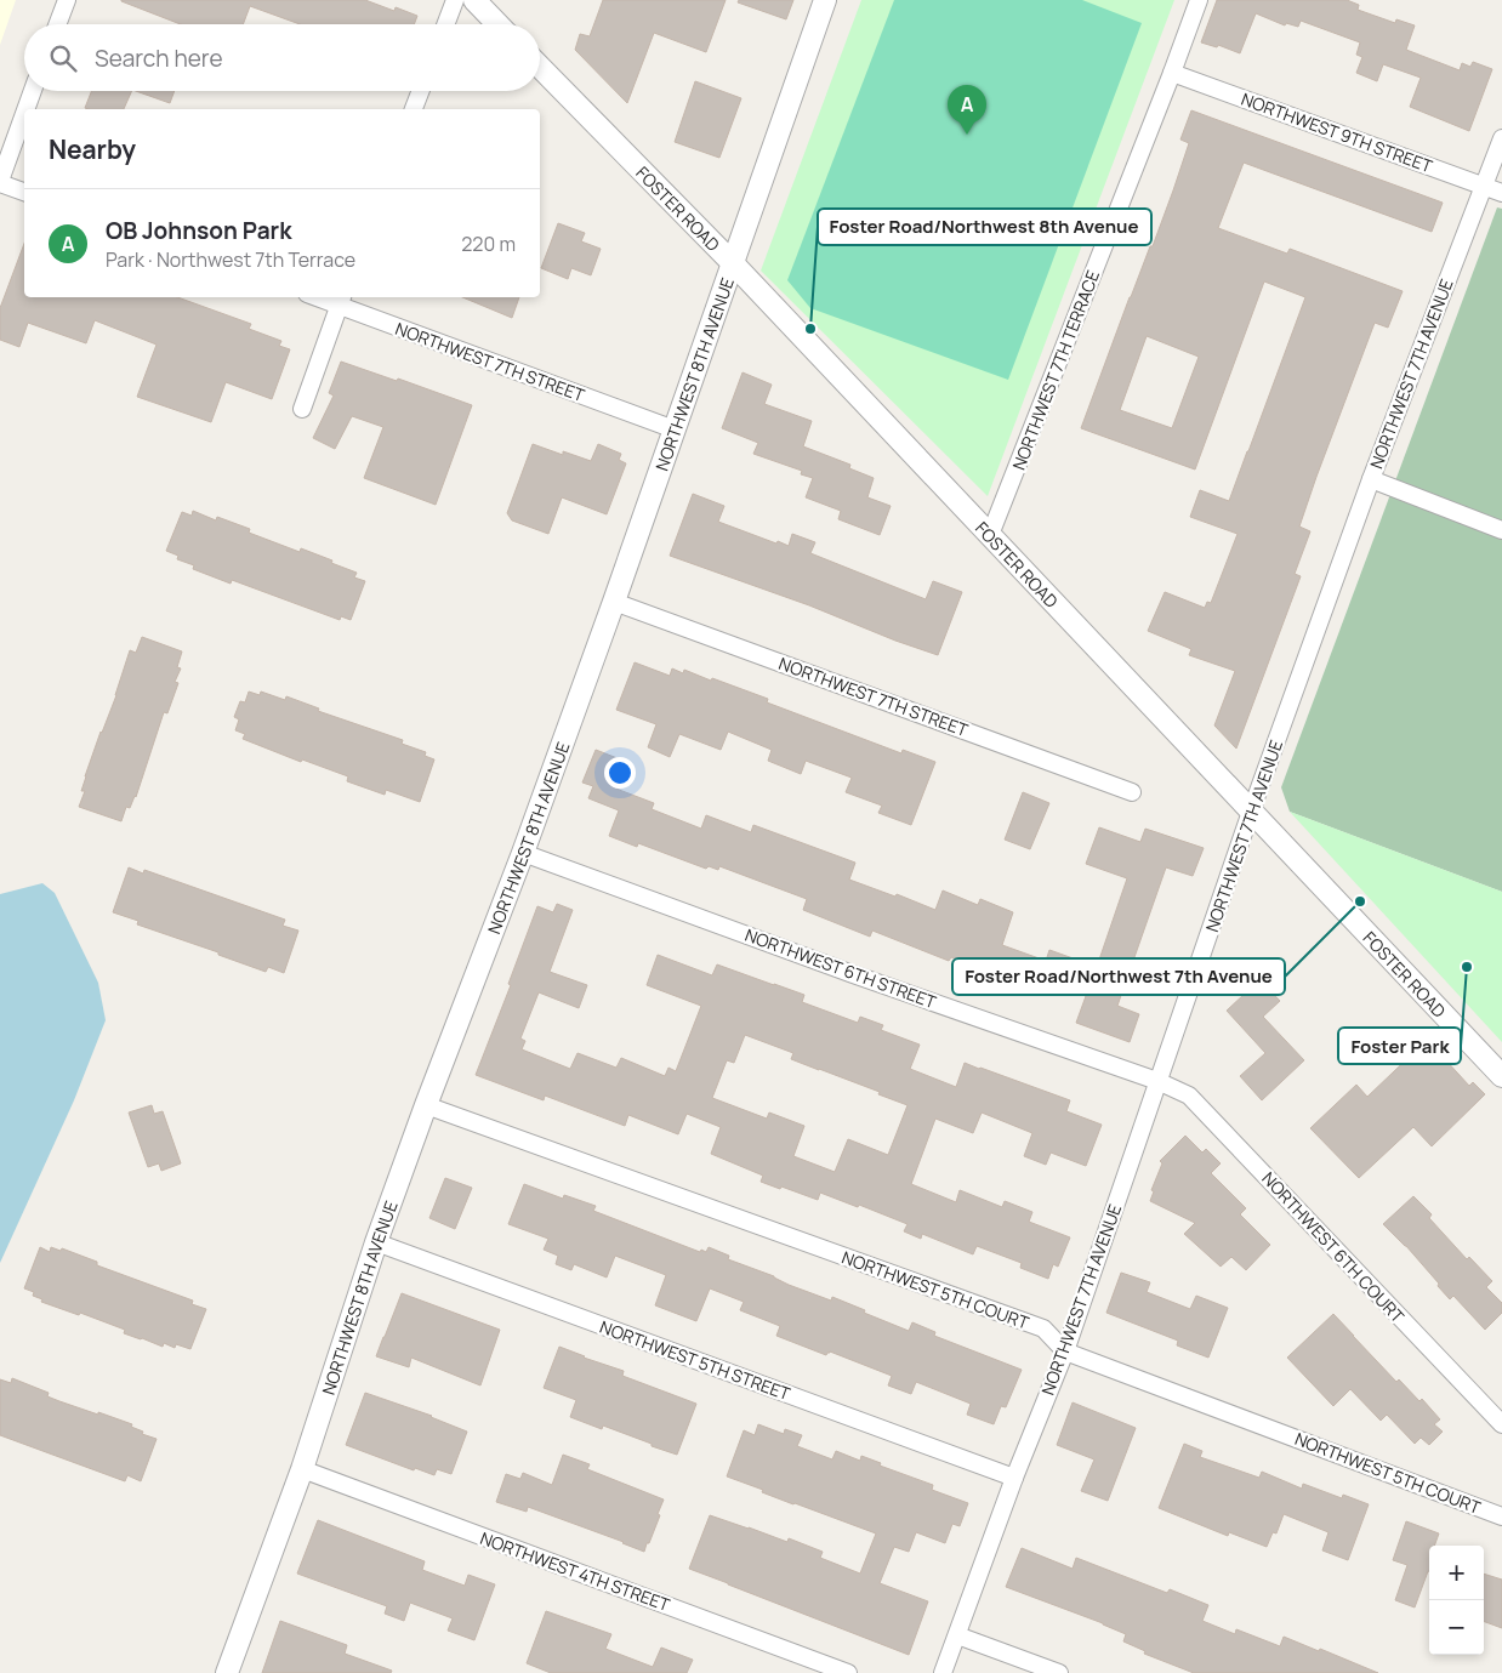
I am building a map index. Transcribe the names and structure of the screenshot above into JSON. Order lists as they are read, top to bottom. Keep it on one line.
{"streets":{"street":["NORTHWEST 9TH STREET","FOSTER ROAD","NORTHWEST 7TH STREET","NORTHWEST 7TH TERRACE","NORTHWEST 7TH AVENUE","NORTHWEST 8TH AVENUE","NORTHWEST 6TH STREET","NORTHWEST 6TH COURT","NORTHWEST 5TH COURT","NORTHWEST 5TH STREET","NORTHWEST 4TH STREET"]},"crossings":[["NORTHWEST 9TH STREET","NORTHWEST 7TH TERRACE"],["NORTHWEST 9TH STREET","NORTHWEST 7TH AVENUE"],["FOSTER ROAD","NORTHWEST 7TH TERRACE"],["FOSTER ROAD","NORTHWEST 7TH AVENUE"],["FOSTER ROAD","NORTHWEST 8TH AVENUE"],["NORTHWEST 7TH STREET","NORTHWEST 8TH AVENUE"],["NORTHWEST 7TH AVENUE","NORTHWEST 6TH STREET"],["NORTHWEST 7TH AVENUE","NORTHWEST 6TH COURT"],["NORTHWEST 7TH AVENUE","NORTHWEST 5TH COURT"],["NORTHWEST 7TH AVENUE","NORTHWEST 5TH STREET"],["NORTHWEST 8TH AVENUE","NORTHWEST 6TH STREET"],["NORTHWEST 8TH AVENUE","NORTHWEST 5TH COURT"],["NORTHWEST 8TH AVENUE","NORTHWEST 5TH STREET"],["NORTHWEST 8TH AVENUE","NORTHWEST 4TH STREET"],["NORTHWEST 6TH STREET","NORTHWEST 6TH COURT"]],"places":["Foster Road/Northwest 8th Avenue","Foster Road/Northwest 7th Avenue","Foster Park"],"page":{"search":"Search here","pins":"A","heading":"Nearby","list":[{"mark":"A","name":"OB Johnson Park","note":"Park · Northwest 7th Terrace","value":"220 m"}],"map_buttons":["+","−"]}}
